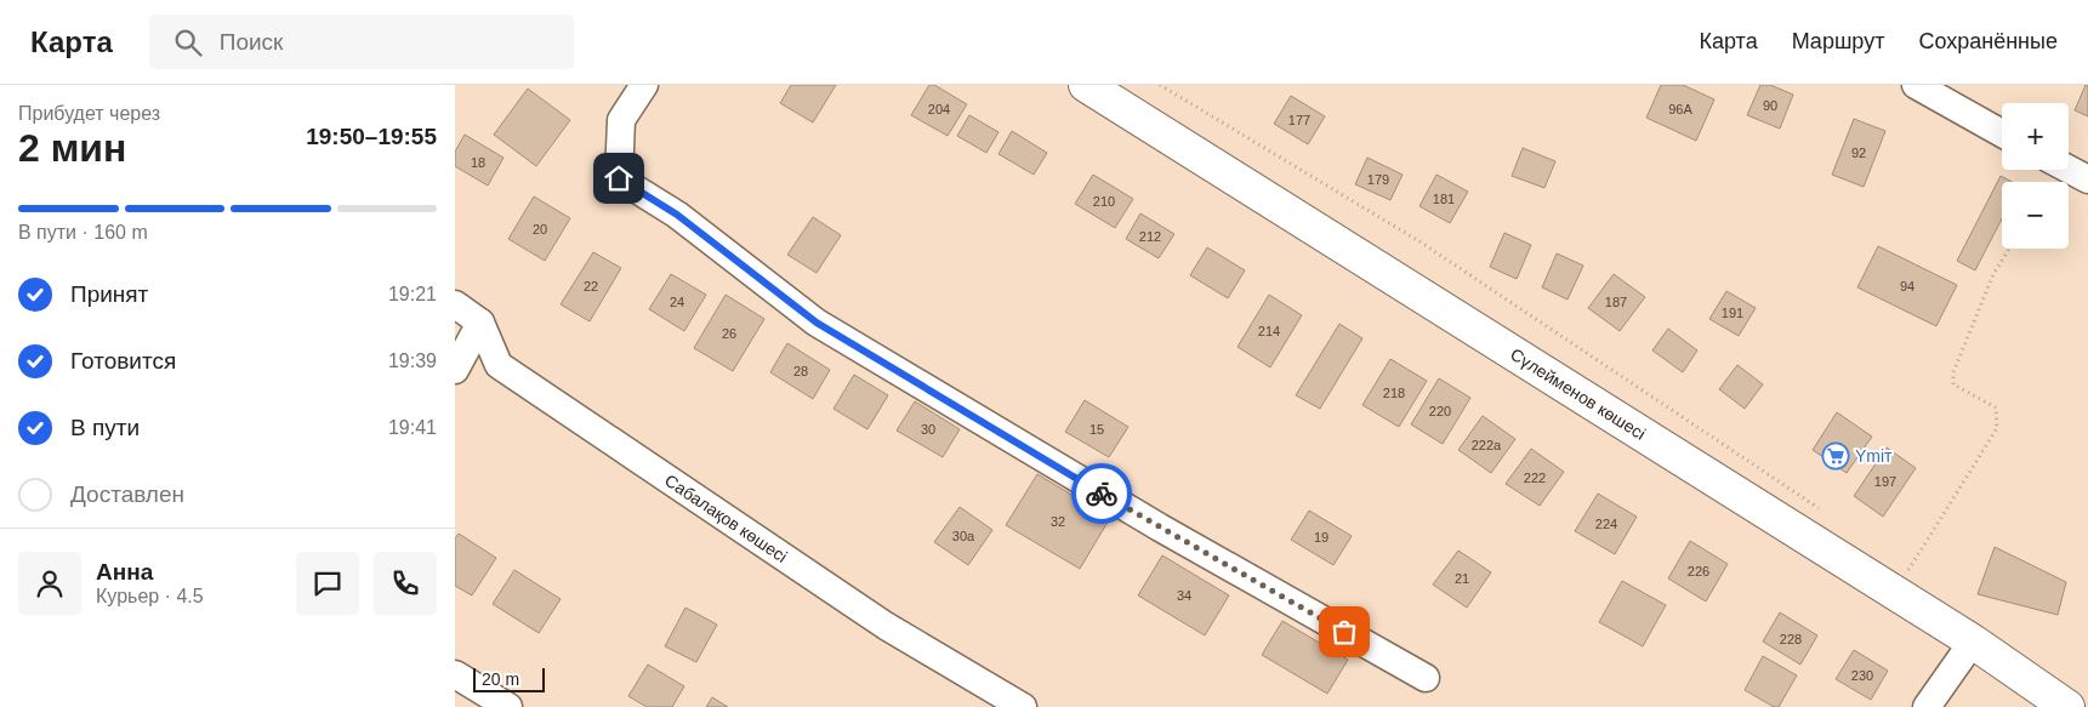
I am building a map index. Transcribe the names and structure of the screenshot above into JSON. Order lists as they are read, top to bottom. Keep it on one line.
{"streets":{"main road":["Сүлейменов көшесі"],"street":["Сабалақов көшесі"]},"places":{"supermarket":["Ymiт"]},"house_numbers":["90","204","96А","177","92","18","179","181","210","20","212","22","94","24","187","191","214","26","28","218","220","30","15","222а","222","197","32","224","30а","19","226","21","34","228","230"],"scale_bar":"20 m","page":{"header":"Карта","search":"Поиск","nav":["Карта","Маршрут","Сохранённые"],"heading":["2 мин","Прибудет через","19:50–19:55"],"panel":["Анна","Курьер · 4.5"],"map_buttons":["+","−"],"bar":"В пути · 160 m","list":[["Принят","19:21"],["Готовится","19:39"],["В пути","19:41"],"Доставлен"],"scale":"20 m"}}
